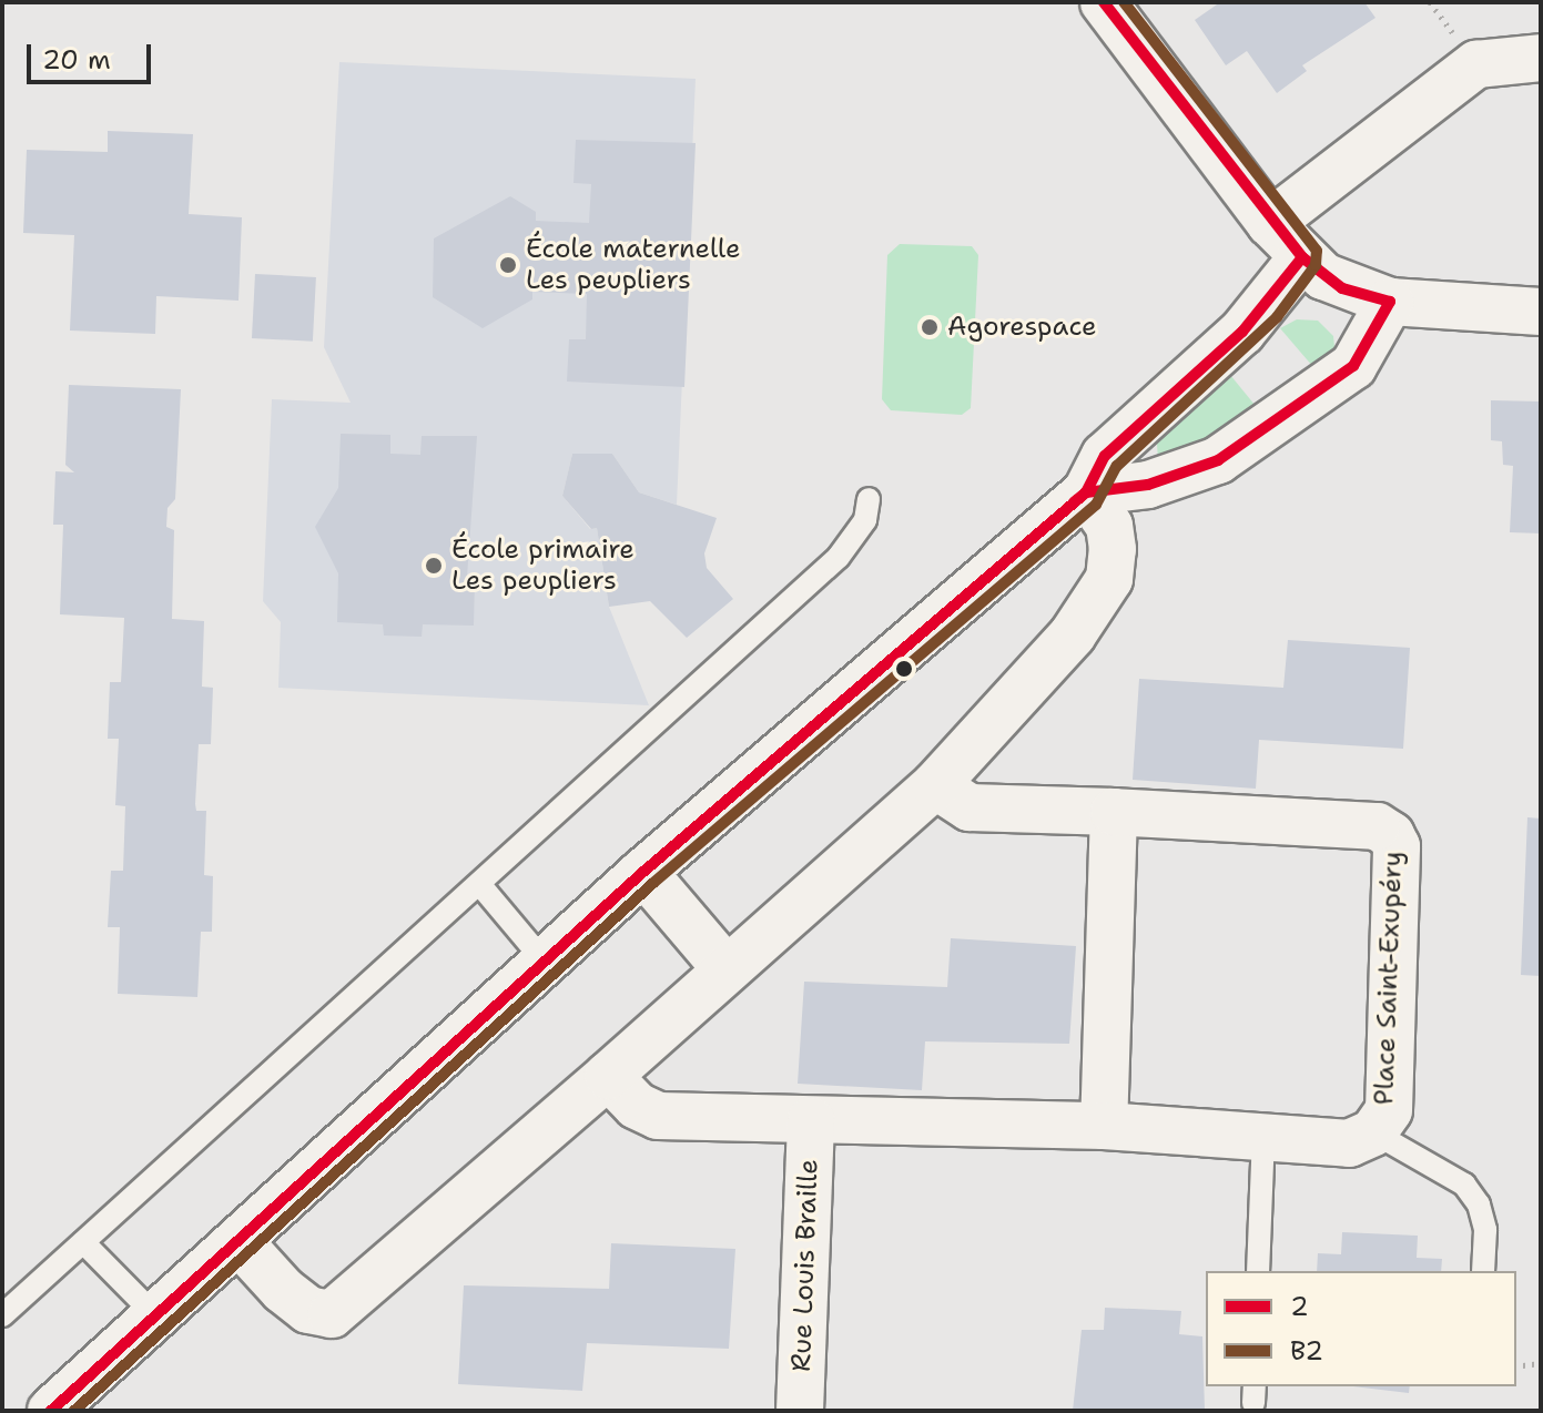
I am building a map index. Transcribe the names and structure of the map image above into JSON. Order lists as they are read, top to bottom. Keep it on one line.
{"streets":{"street":["Place Saint-Exupéry","Rue Louis Braille"]},"crossings":[["Place Saint-Exupéry","Rue Louis Braille"]],"places":["École maternelle Les peupliers","Agorespace","École primaire Les peupliers"],"lines":["transit line 2","transit line B2"],"legend":["2","B2"],"scale_bar":"20 m"}
